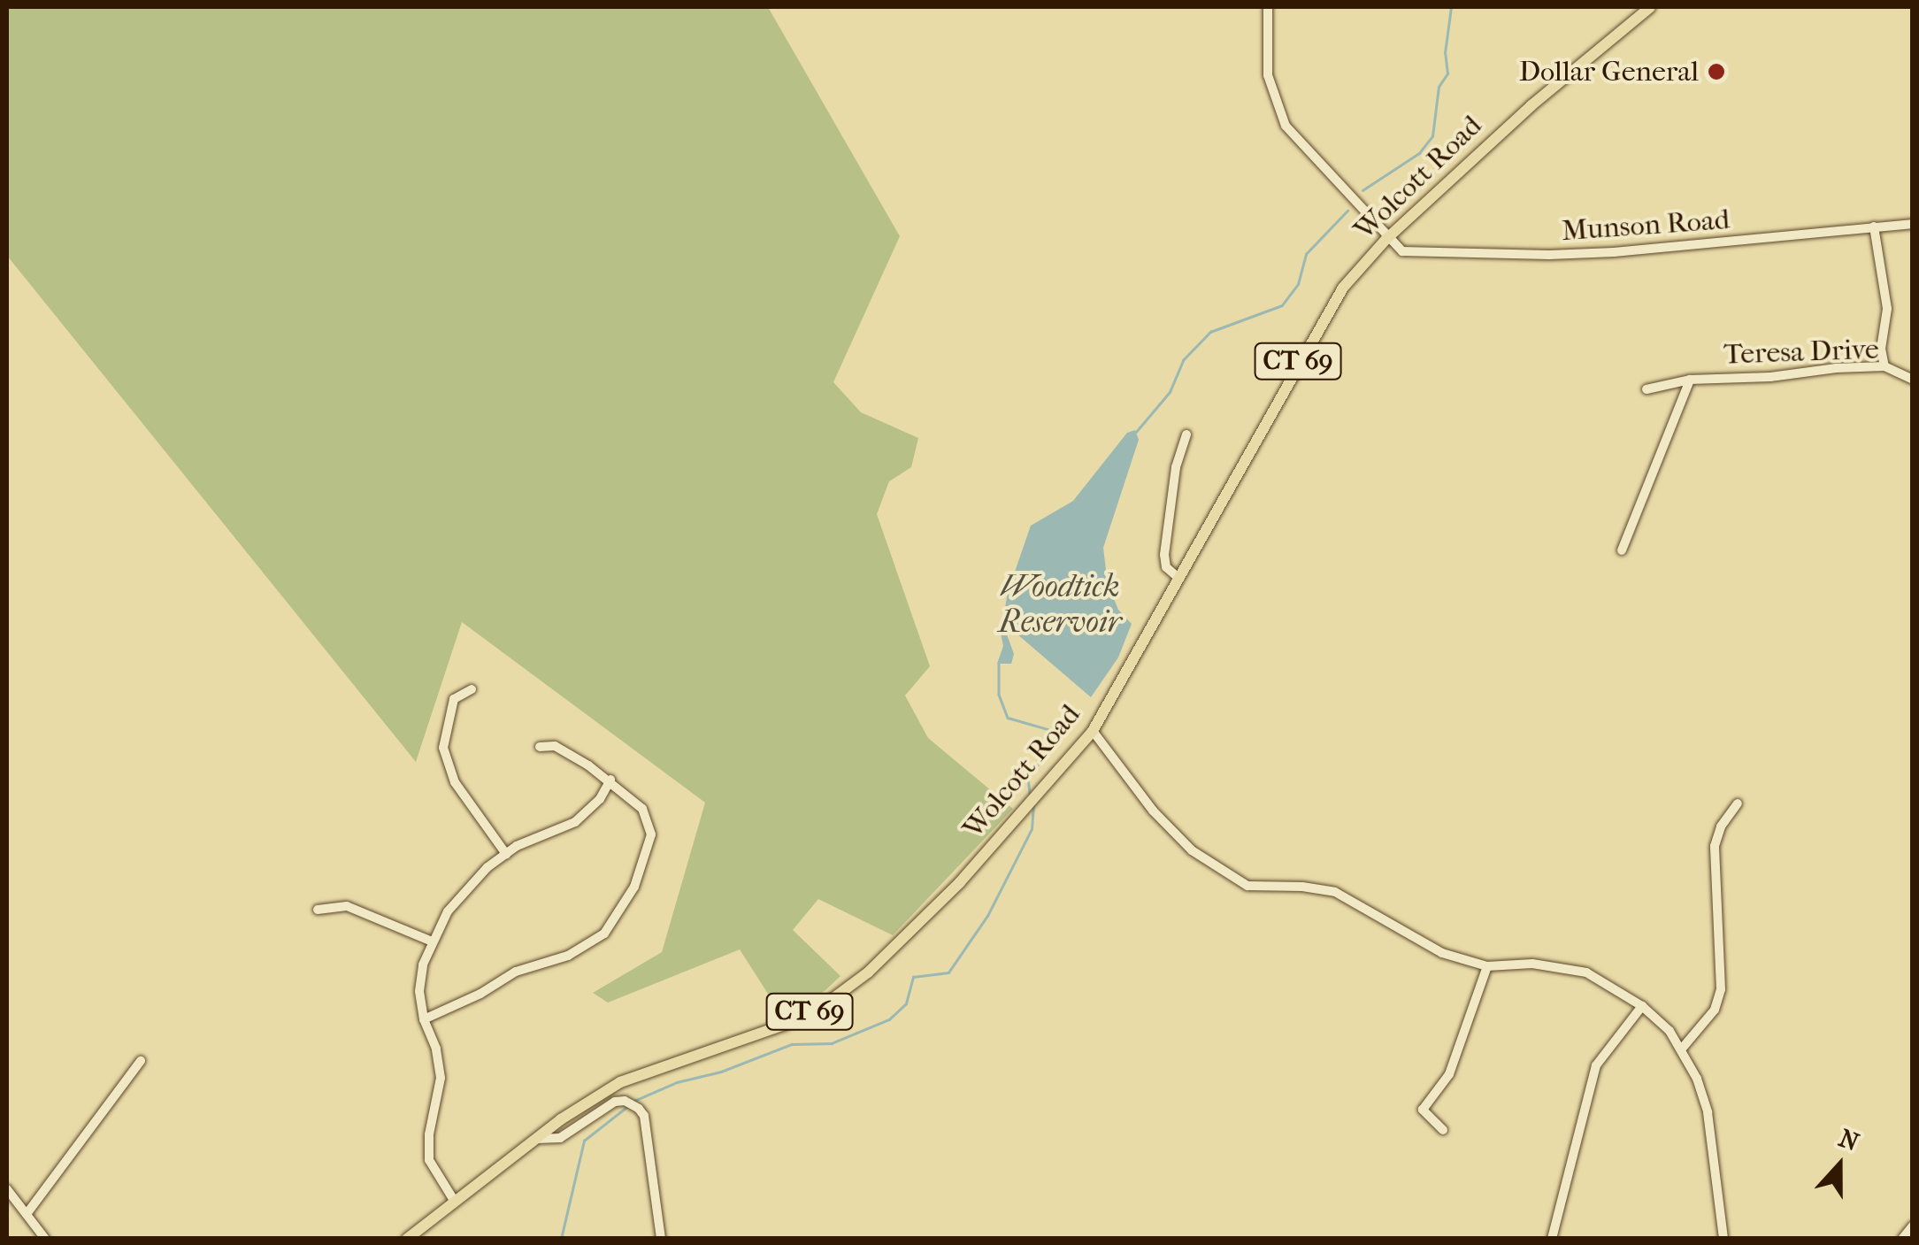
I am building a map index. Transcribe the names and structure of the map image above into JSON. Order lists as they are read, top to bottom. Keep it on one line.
{"streets":{"main road":["Wolcott Road","CT 69"],"street":["Munson Road","Teresa Drive"]},"crossings":[["Wolcott Road","Munson Road"]],"water":["Woodtick Reservoir"],"places":["Dollar General"],"north":"top"}
